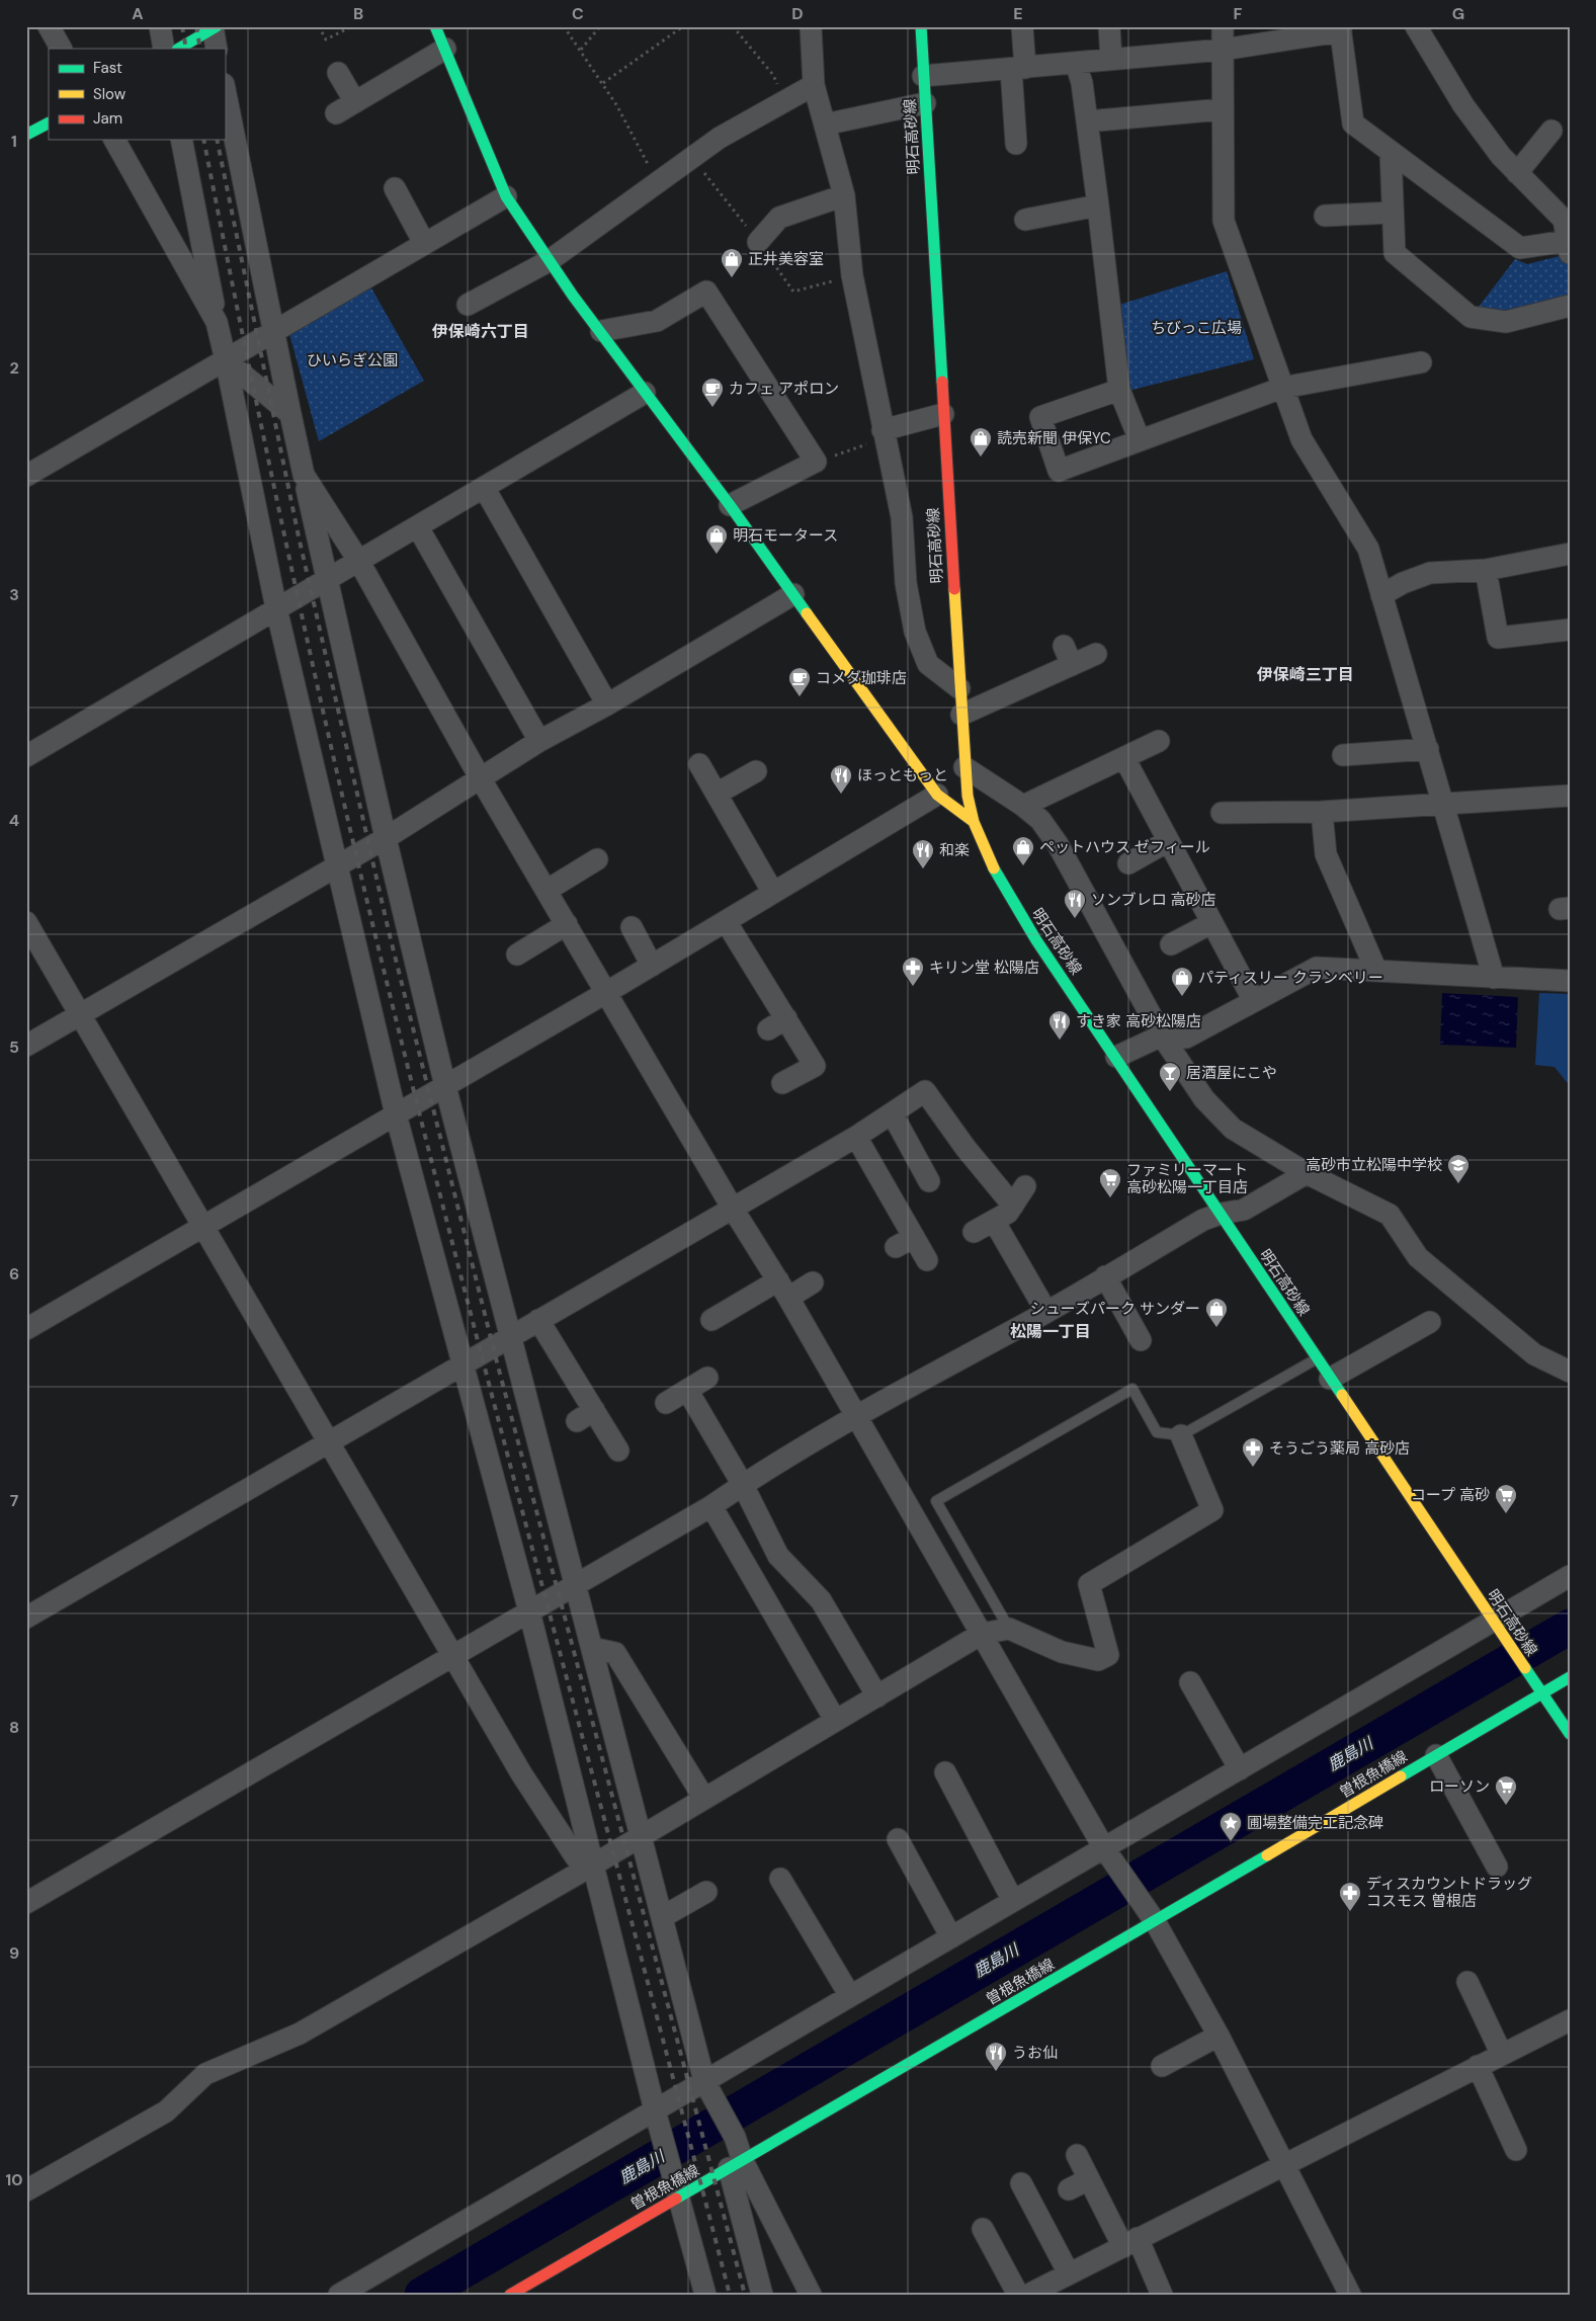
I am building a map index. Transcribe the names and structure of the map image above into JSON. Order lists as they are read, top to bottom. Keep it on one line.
{"streets":{"main road":["明石高砂線","曽根魚橋線"]},"crossings":[["明石高砂線","曽根魚橋線"]],"districts":["伊保崎六丁目","伊保崎三丁目","松陽一丁目"],"water":["鹿島川"],"parks":["ちびっこ広場","ひいらぎ公園"],"places":{"shop":["正井美容室","読売新聞 伊保YC","明石モータース","ペットハウス ゼフィール","パティスリー クランベリー","シューズパーク サンダー"],"cafe":["カフェ アポロン","コメダ珈琲店"],"restaurant":["ほっともっと","和楽","ソンブレロ 高砂店","すき家 高砂松陽店","うお仙"],"pharmacy":["キリン堂 松陽店","そうごう薬局 高砂店","ディスカウントドラッグ コスモス 曽根店"],"bar":["居酒屋にこや"],"school or university":["高砂市立松陽中学校"],"supermarket":["ファミリーマート 高砂松陽一丁目店","コープ 高砂","ローソン"],"place":["圃場整備完工記念碑"]},"legend":["Fast","Slow","Jam"],"grid":{"columns":["A","B","C","D","E","F","G"],"rows":["1","2","3","4","5","6","7","8","9","10"]}}
